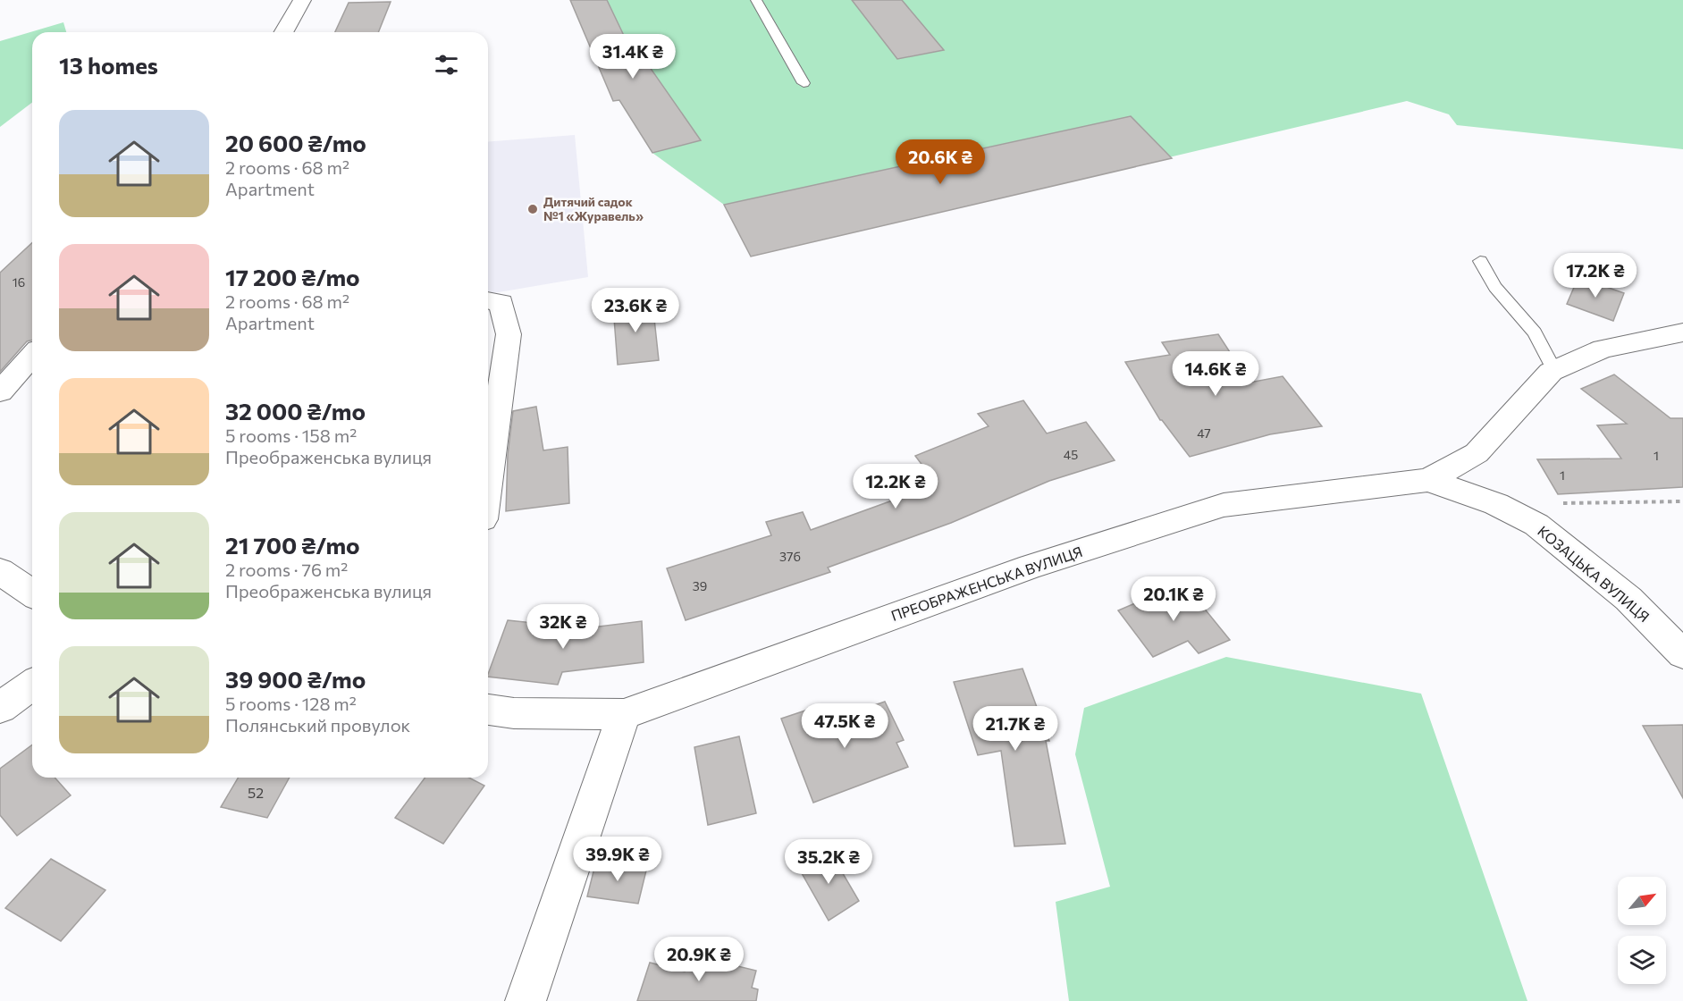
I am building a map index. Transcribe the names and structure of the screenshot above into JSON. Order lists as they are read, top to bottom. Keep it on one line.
{"streets":{"street":["КОЗАЦЬКА ВУЛИЦЯ","ПРЕОБРАЖЕНСЬКА ВУЛИЦЯ"]},"crossings":[["КОЗАЦЬКА ВУЛИЦЯ","ПРЕОБРАЖЕНСЬКА ВУЛИЦЯ"]],"places":["Дитячий садок №1 «Журавель»"],"house_numbers":["16","47","45","1","1","37б","39","52"],"north":"top right","page":{"heading":"13 homes","price":["31.4K ₴","20.6K ₴","17.2K ₴","23.6K ₴","14.6K ₴","12.2K ₴","20.1K ₴","32K ₴","47.5K ₴","21.7K ₴","39.9K ₴","35.2K ₴","20.9K ₴"],"list":[{"name":"20 600 ₴/mo","note":"2 rooms · 68 m² · Apartment"},{"name":"17 200 ₴/mo","note":"2 rooms · 68 m² · Apartment"},{"name":"32 000 ₴/mo","note":"5 rooms · 158 m² · Преображенська вулиця"},{"name":"21 700 ₴/mo","note":"2 rooms · 76 m² · Преображенська вулиця"},{"name":"39 900 ₴/mo","note":"5 rooms · 128 m² · Полянський провулок"}]}}
